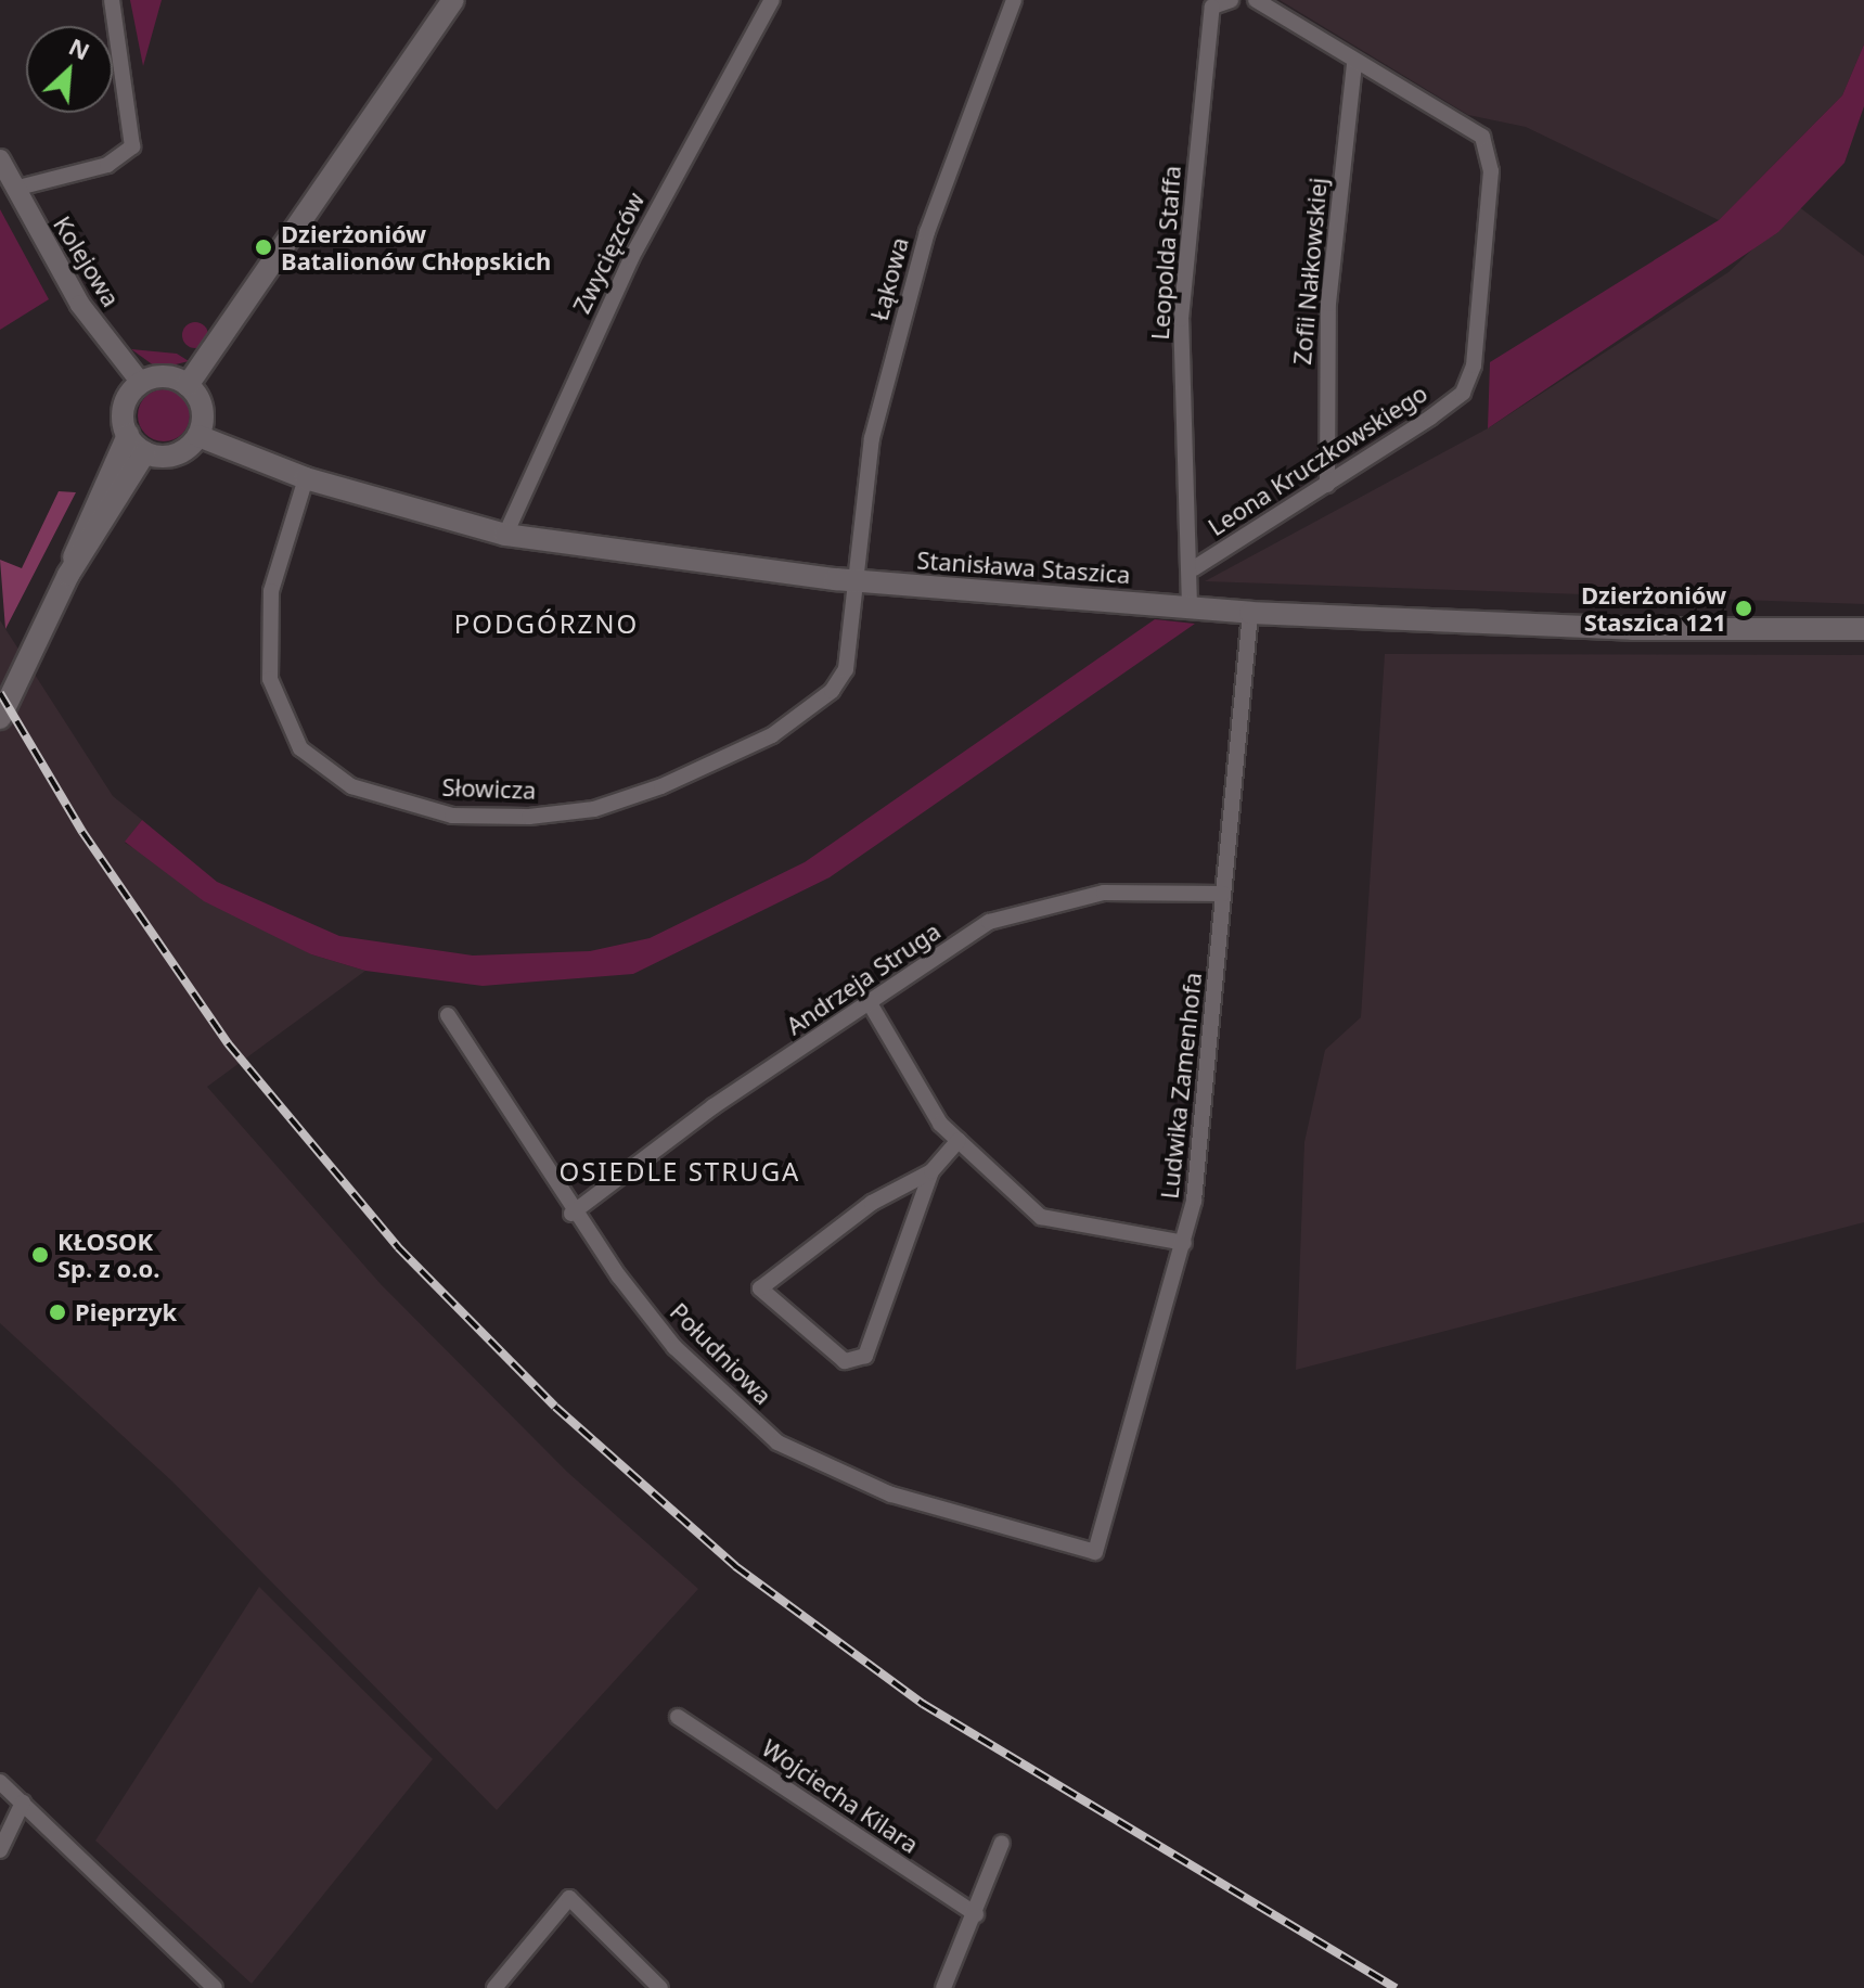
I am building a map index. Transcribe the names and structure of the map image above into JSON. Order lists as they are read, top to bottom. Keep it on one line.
{"streets":{"main road":["Stanisława Staszica"],"street":["Zwycięzców","Leopolda Staffa","Kolejowa","Zofii Nałkowskiej","Łąkowa","Leona Kruczkowskiego","Słowicza","Andrzeja Struga","Ludwika Zamenhofa","Południowa","Wojciecha Kilara"]},"crossings":[["Zwycięzców","Stanisława Staszica"],["Leopolda Staffa","Leona Kruczkowskiego"],["Leopolda Staffa","Stanisława Staszica"],["Kolejowa","Stanisława Staszica"],["Zofii Nałkowskiej","Leona Kruczkowskiego"],["Łąkowa","Stanisława Staszica"],["Łąkowa","Słowicza"],["Stanisława Staszica","Słowicza"],["Stanisława Staszica","Ludwika Zamenhofa"],["Andrzeja Struga","Ludwika Zamenhofa"],["Andrzeja Struga","Południowa"],["Ludwika Zamenhofa","Południowa"]],"districts":["PODGÓRZNO","OSIEDLE STRUGA"],"places":["Dzierżoniów Batalionów Chłopskich","Dzierżoniów Staszica 121","KŁOSOK Sp. z o.o.","Pieprzyk"],"north":"top right"}
